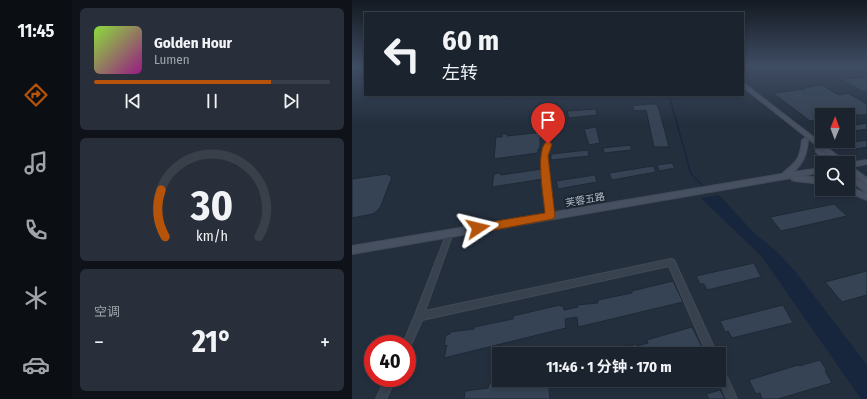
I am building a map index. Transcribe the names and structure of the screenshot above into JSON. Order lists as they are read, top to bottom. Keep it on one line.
{"streets":{"main road":["芙蓉五路"]},"north":"top","page":{"tabs":"11:45","turn":["60 m","左转"],"song":["Golden Hour","Lumen"],"tile":"空调","heat":["−","21°","+"],"limit":"40","trip":"11:46 · 1 分钟 · 170 m","gauge":["30","km/h"]}}
